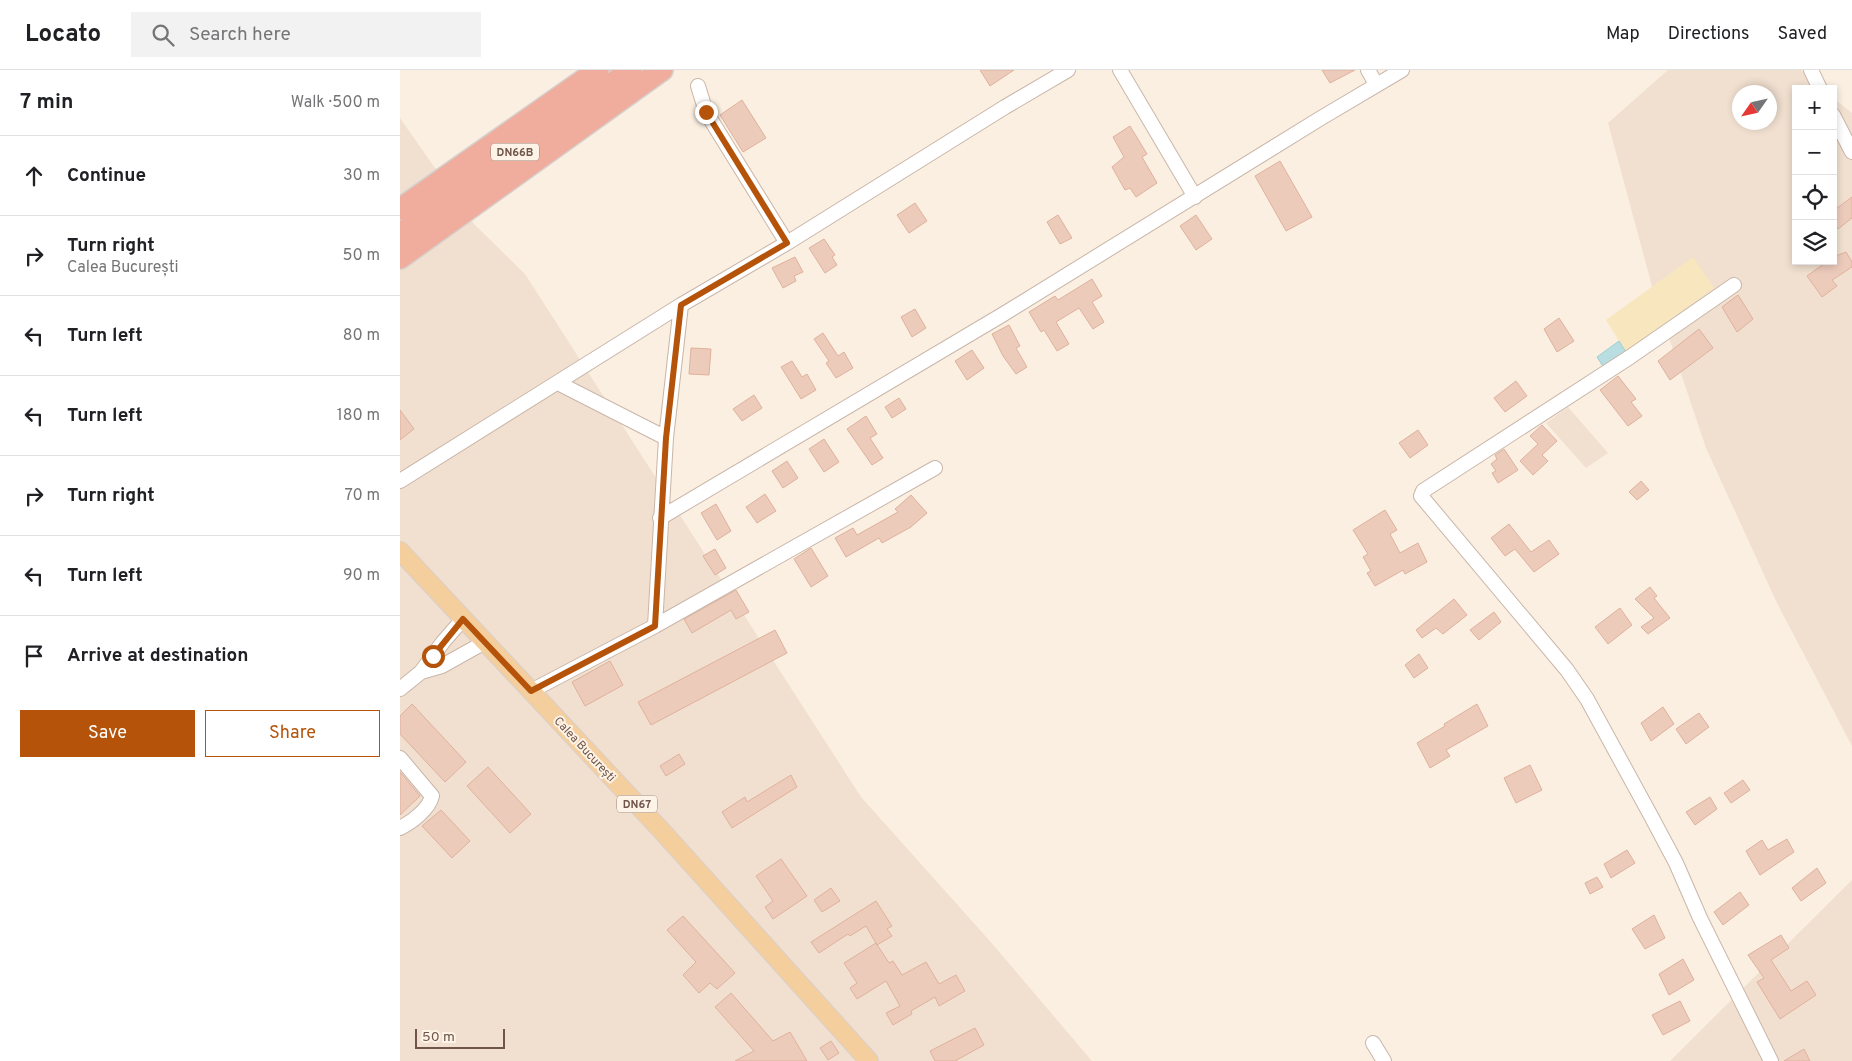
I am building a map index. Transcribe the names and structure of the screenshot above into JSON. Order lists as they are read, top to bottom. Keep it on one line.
{"streets":{"highway":["DN66B"],"main road":["Calea București","DN67"]},"scale_bar":"50 m","north":"bottom left","page":{"header":"Locato","search":"Search here","nav":["Map","Directions","Saved"],"heading":["7 min","Walk · 500 m"],"map_buttons":["+","−"],"list":[["Continue","30 m"],["Turn right","Calea București","50 m"],["Turn left","80 m"],["Turn left","180 m"],["Turn right","70 m"],["Turn left","90 m"],"Arrive at destination"],"buttons":["Save","Share"],"scale":"50 m"}}
